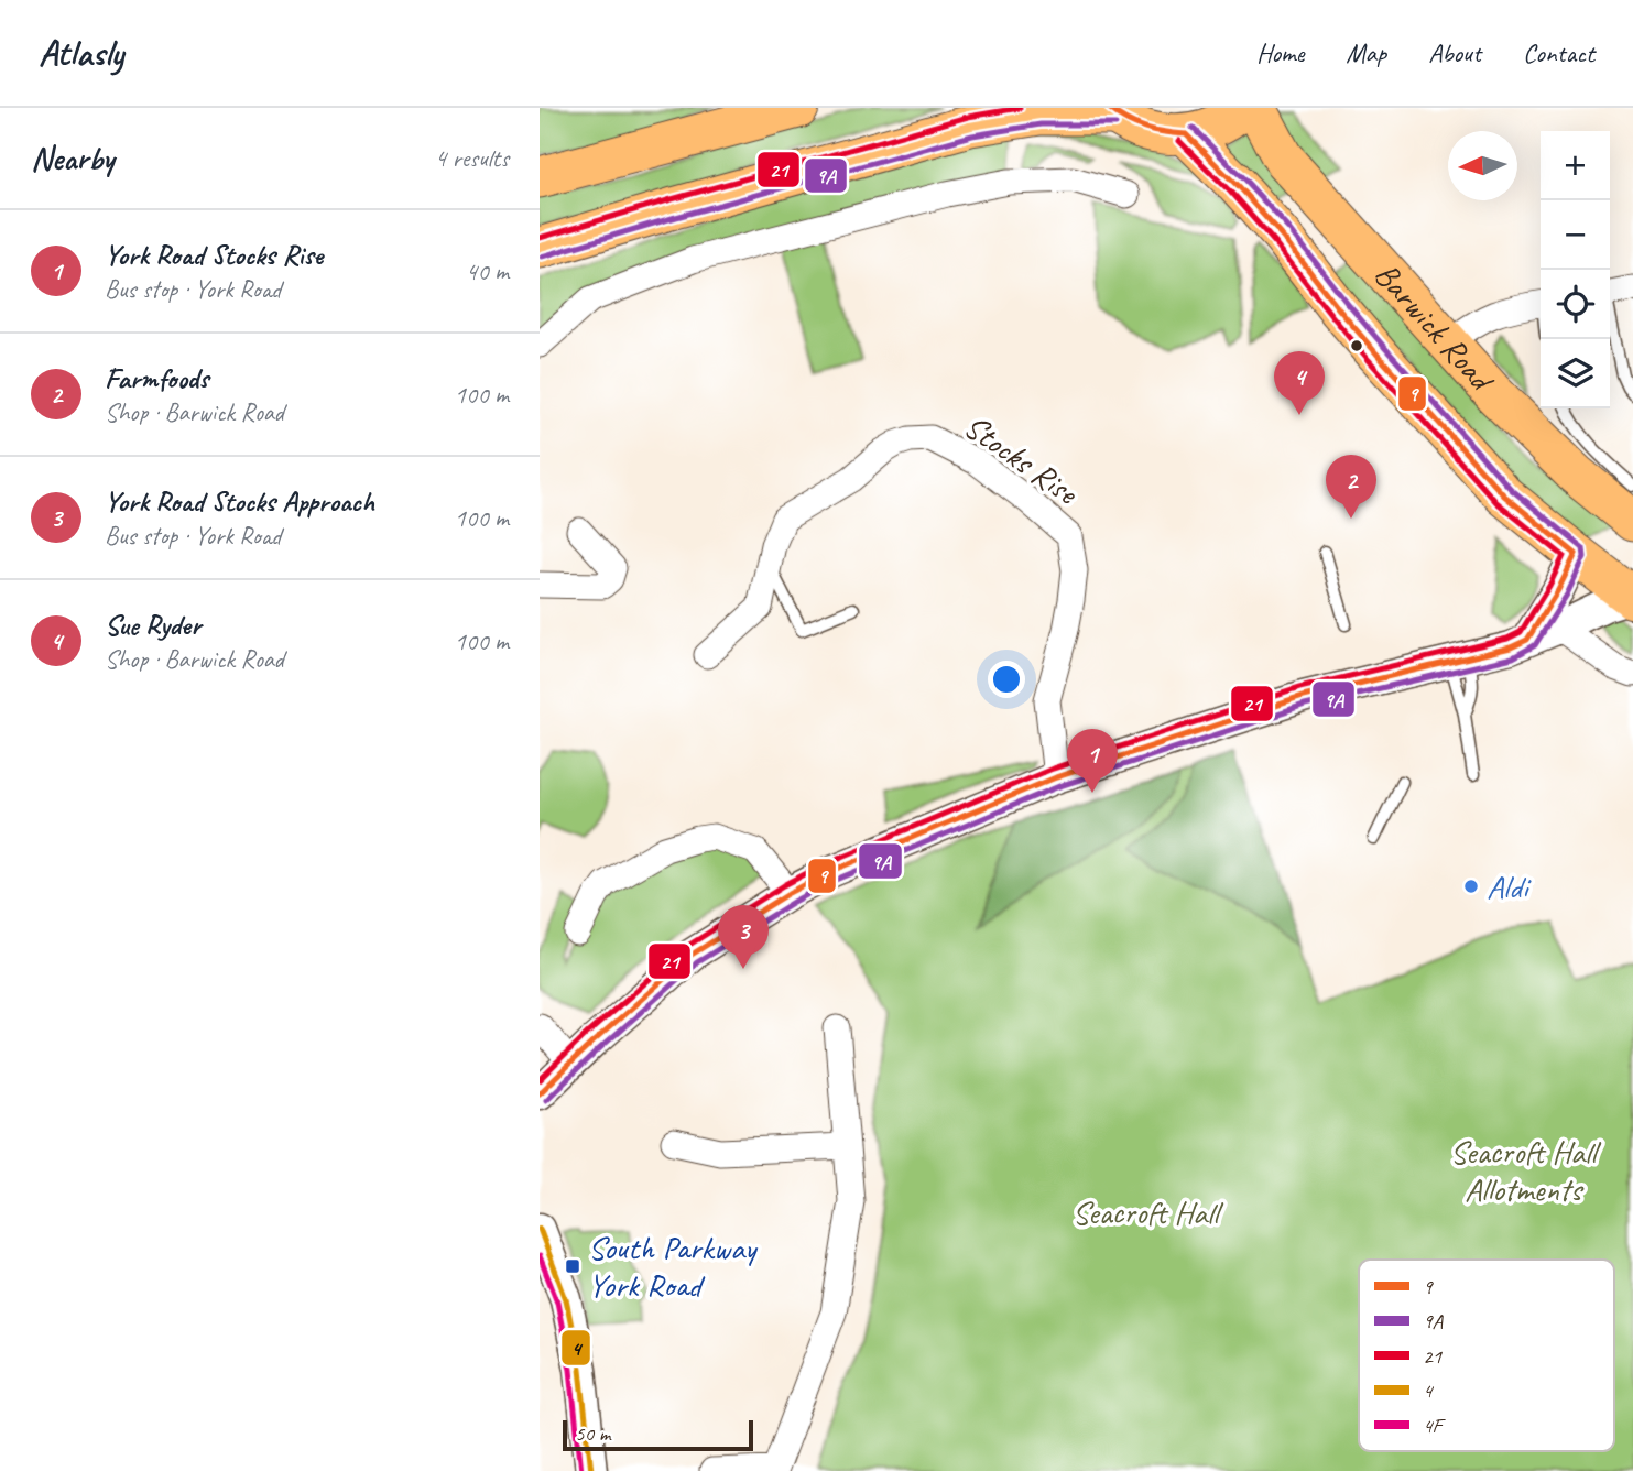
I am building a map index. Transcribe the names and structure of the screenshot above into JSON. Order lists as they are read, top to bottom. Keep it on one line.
{"streets":{"highway":["Barwick Road"],"street":["Stocks Rise"]},"parks":["Seacroft Hall Allotments","Seacroft Hall"],"places":{"other":["Aldi"],"transit":["South Parkway York Road"]},"lines":["transit line 9","transit line 21","transit line 9A","transit line 4","transit line 4F"],"legend":["9","9A","21","4","4F"],"scale_bar":"50 m","north":"left","page":{"header":"Atlasly","nav":["Home","Map","About","Contact"],"heading":["Nearby","4 results"],"map_buttons":["+","−"],"list":[{"mark":"1","name":"York Road Stocks Rise","note":"Bus stop · York Road","value":"40 m"},{"mark":"2","name":"Farmfoods","note":"Shop · Barwick Road","value":"100 m"},{"mark":"3","name":"York Road Stocks Approach","note":"Bus stop · York Road","value":"100 m"},{"mark":"4","name":"Sue Ryder","note":"Shop · Barwick Road","value":"100 m"}],"pins":["4","2","1","3"],"scale":"50 m"}}
